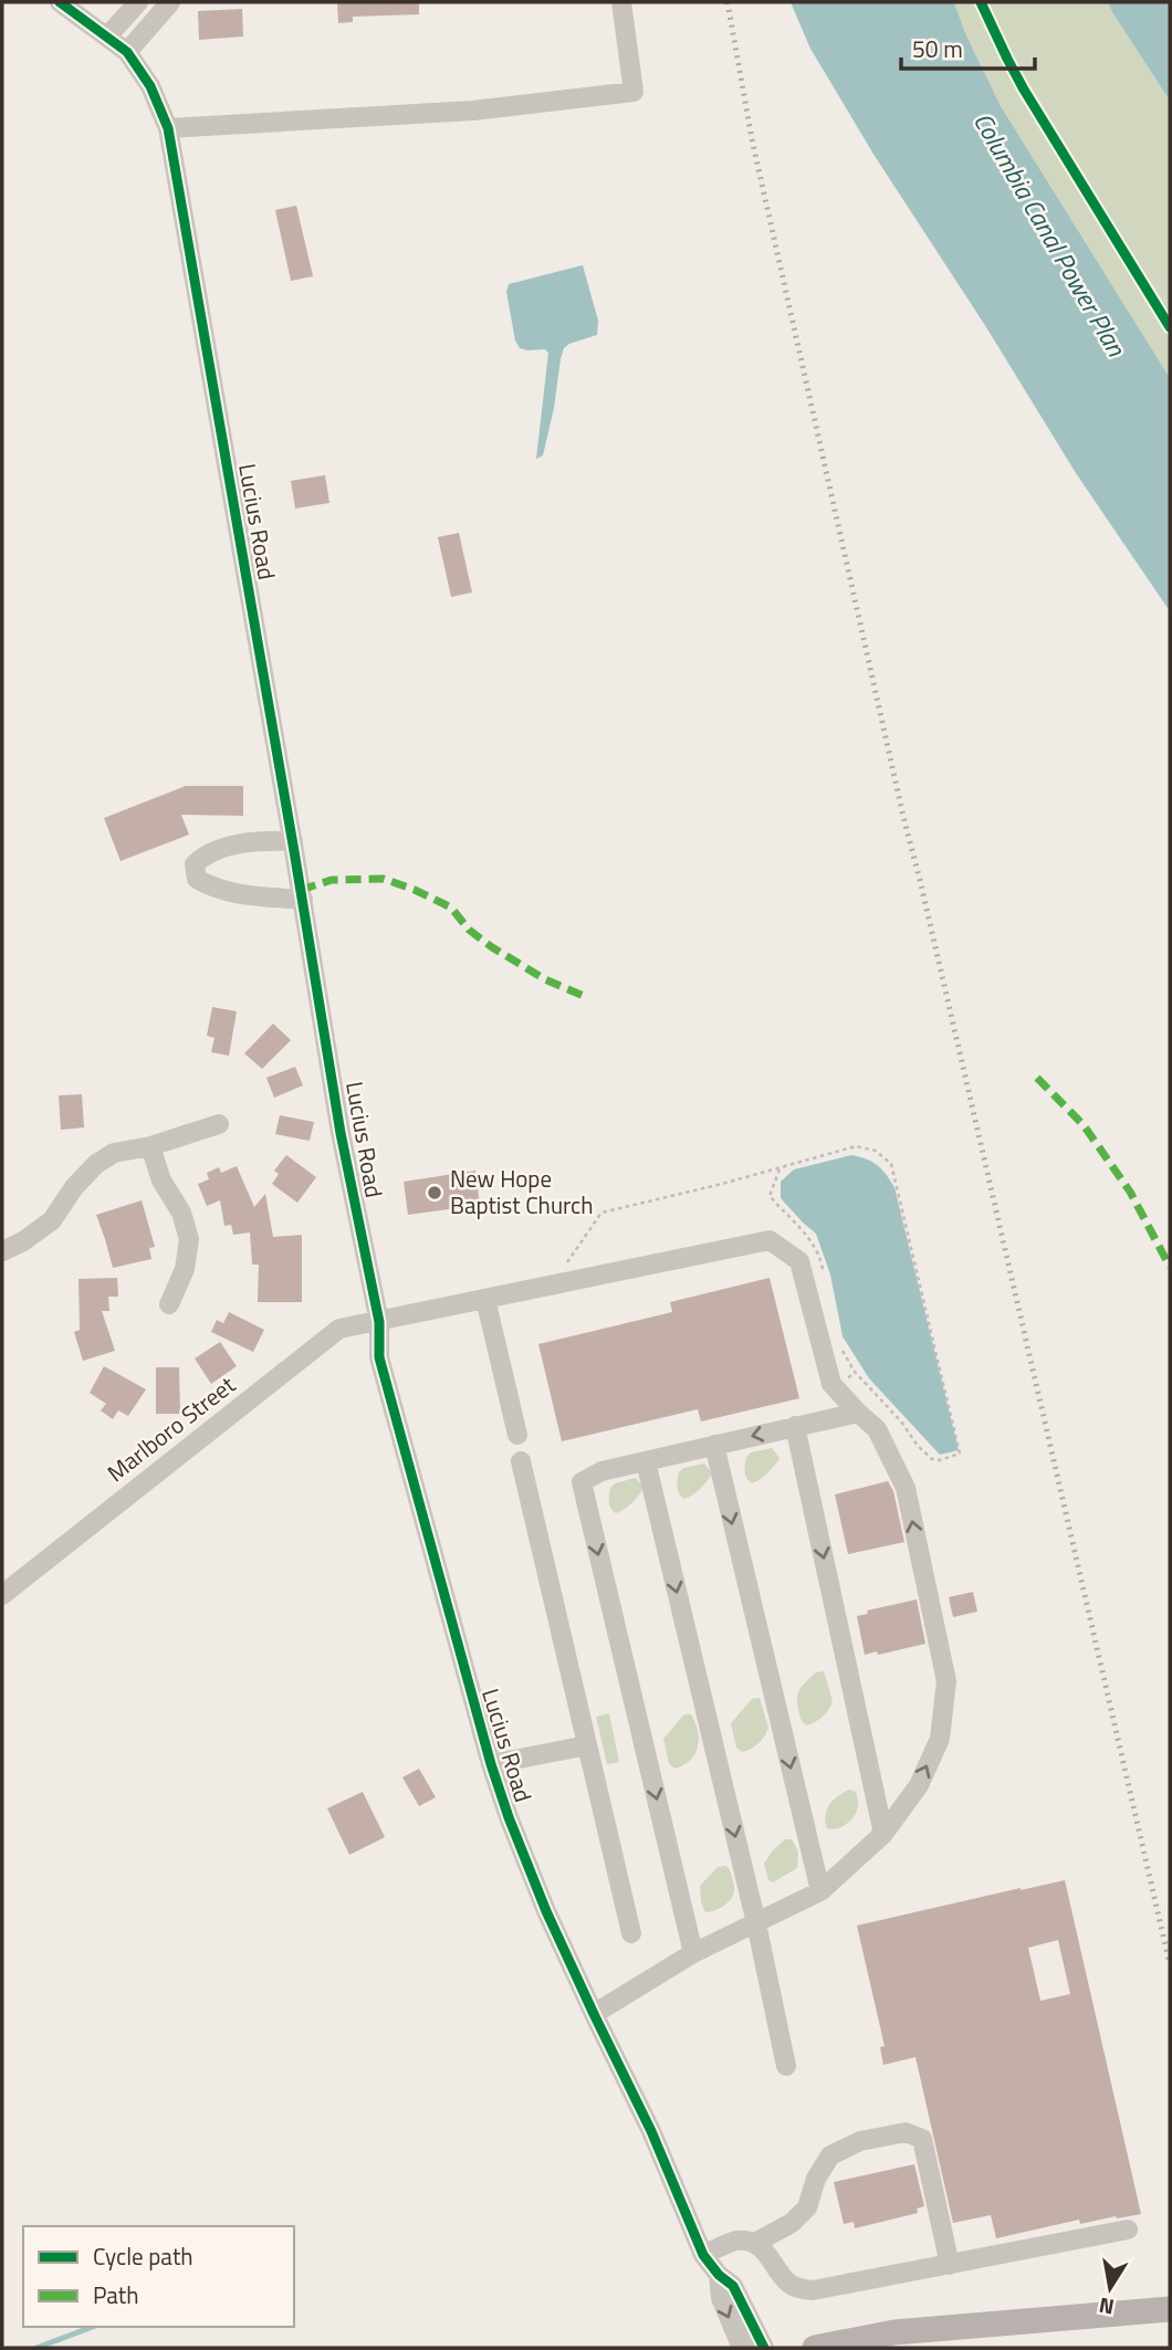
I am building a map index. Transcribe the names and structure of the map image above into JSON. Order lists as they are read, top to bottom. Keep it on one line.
{"streets":{"street":["Lucius Road","Marlboro Street"]},"crossings":[["Lucius Road","Marlboro Street"]],"water":["Columbia Canal Power Plan"],"places":["New Hope Baptist Church"],"legend":["Cycle path","Path"],"scale_bar":"50 m","north":"bottom"}
